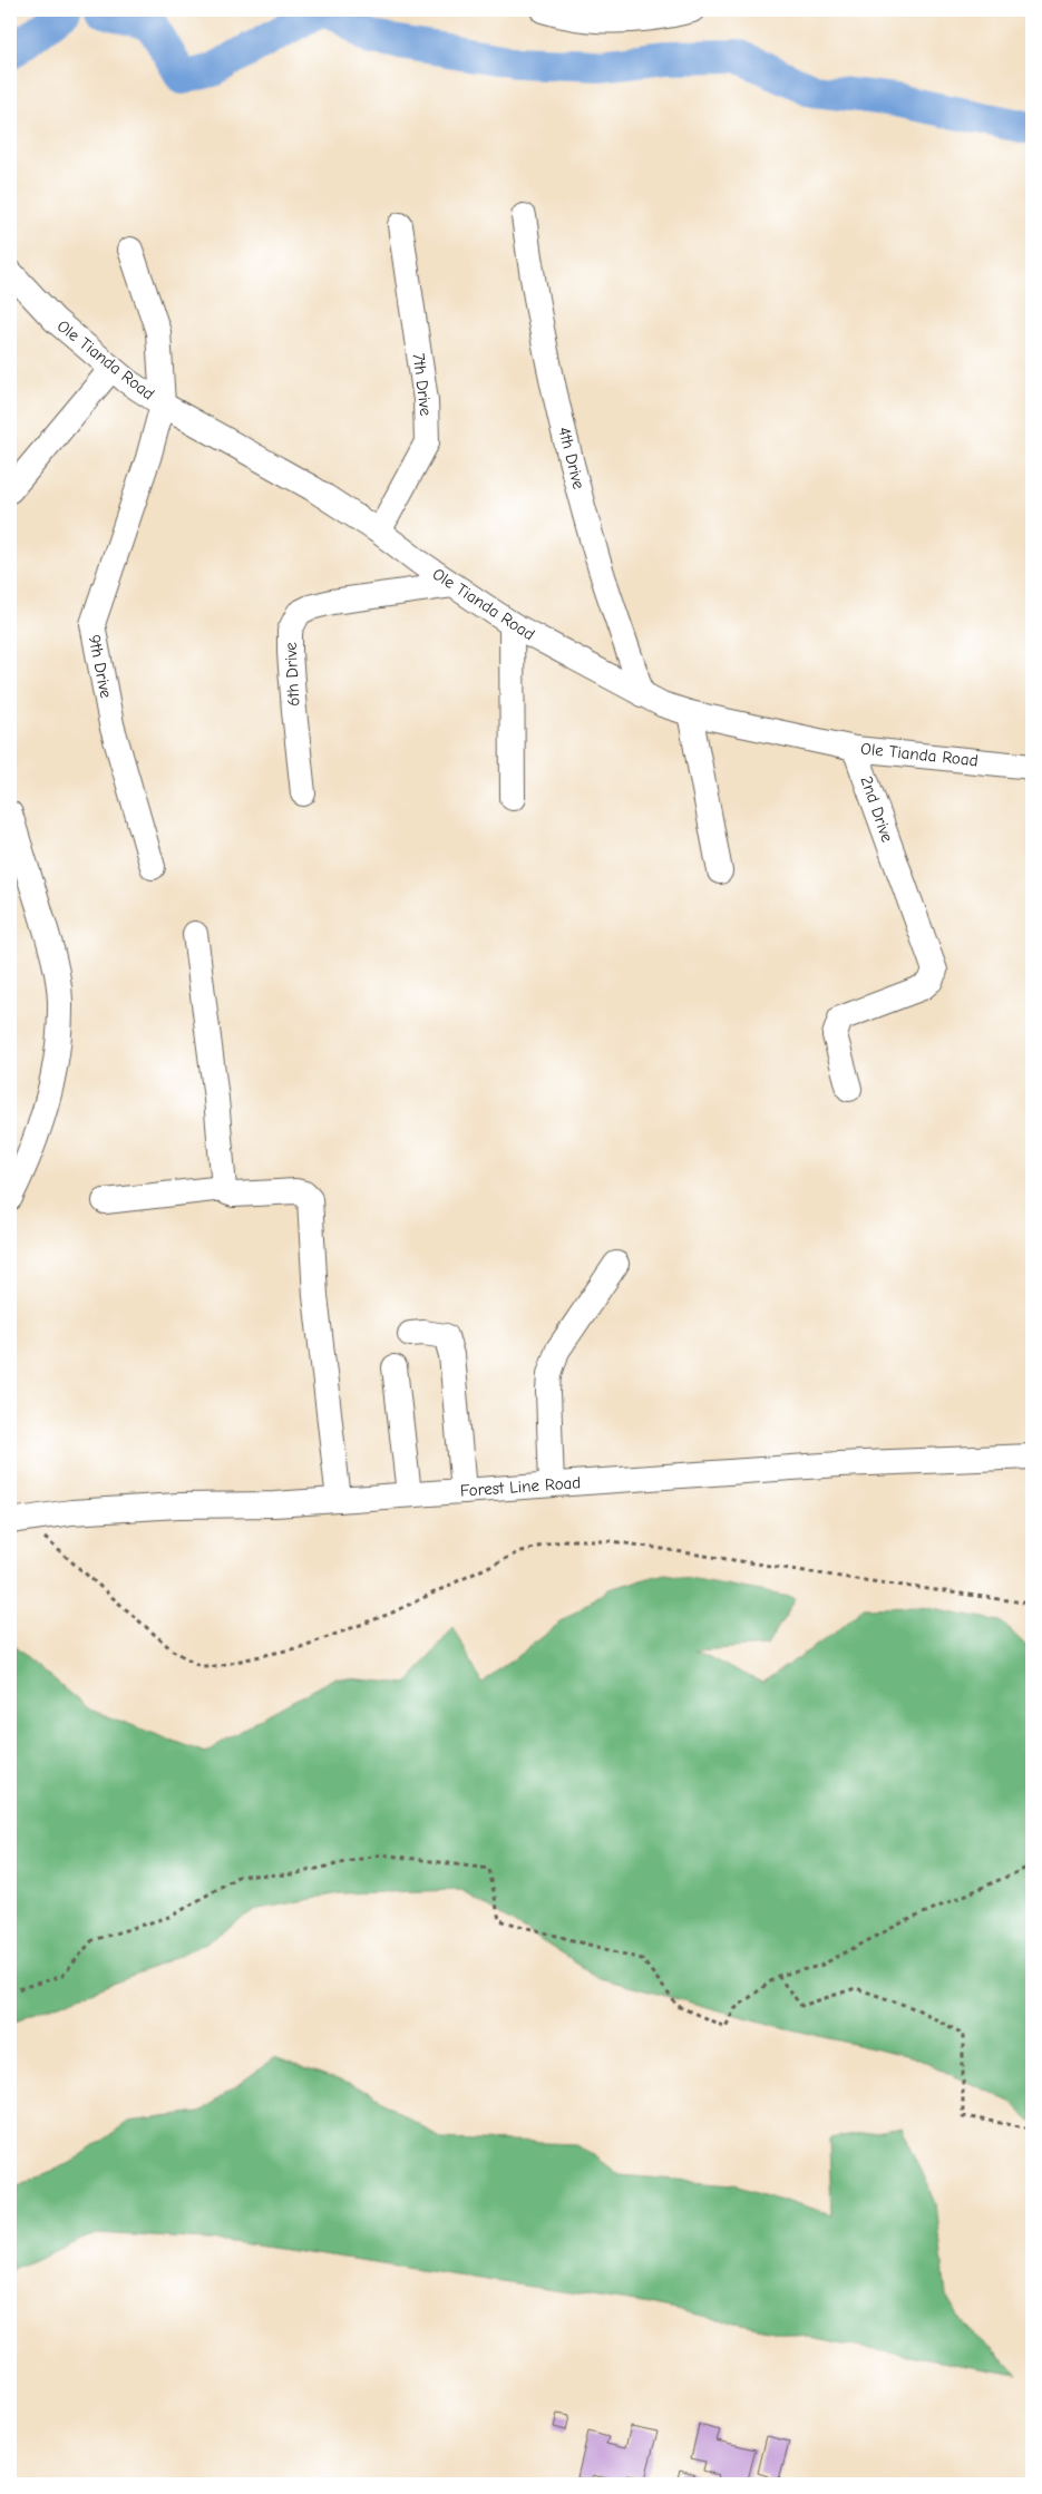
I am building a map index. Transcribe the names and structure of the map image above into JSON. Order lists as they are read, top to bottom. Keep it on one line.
{"streets":{"street":["Ole Tianda Road","7th Drive","4th Drive","9th Drive","6th Drive","2nd Drive","Forest Line Road"]},"crossings":[["Ole Tianda Road","7th Drive"],["Ole Tianda Road","4th Drive"],["Ole Tianda Road","9th Drive"],["Ole Tianda Road","6th Drive"],["Ole Tianda Road","2nd Drive"]]}
